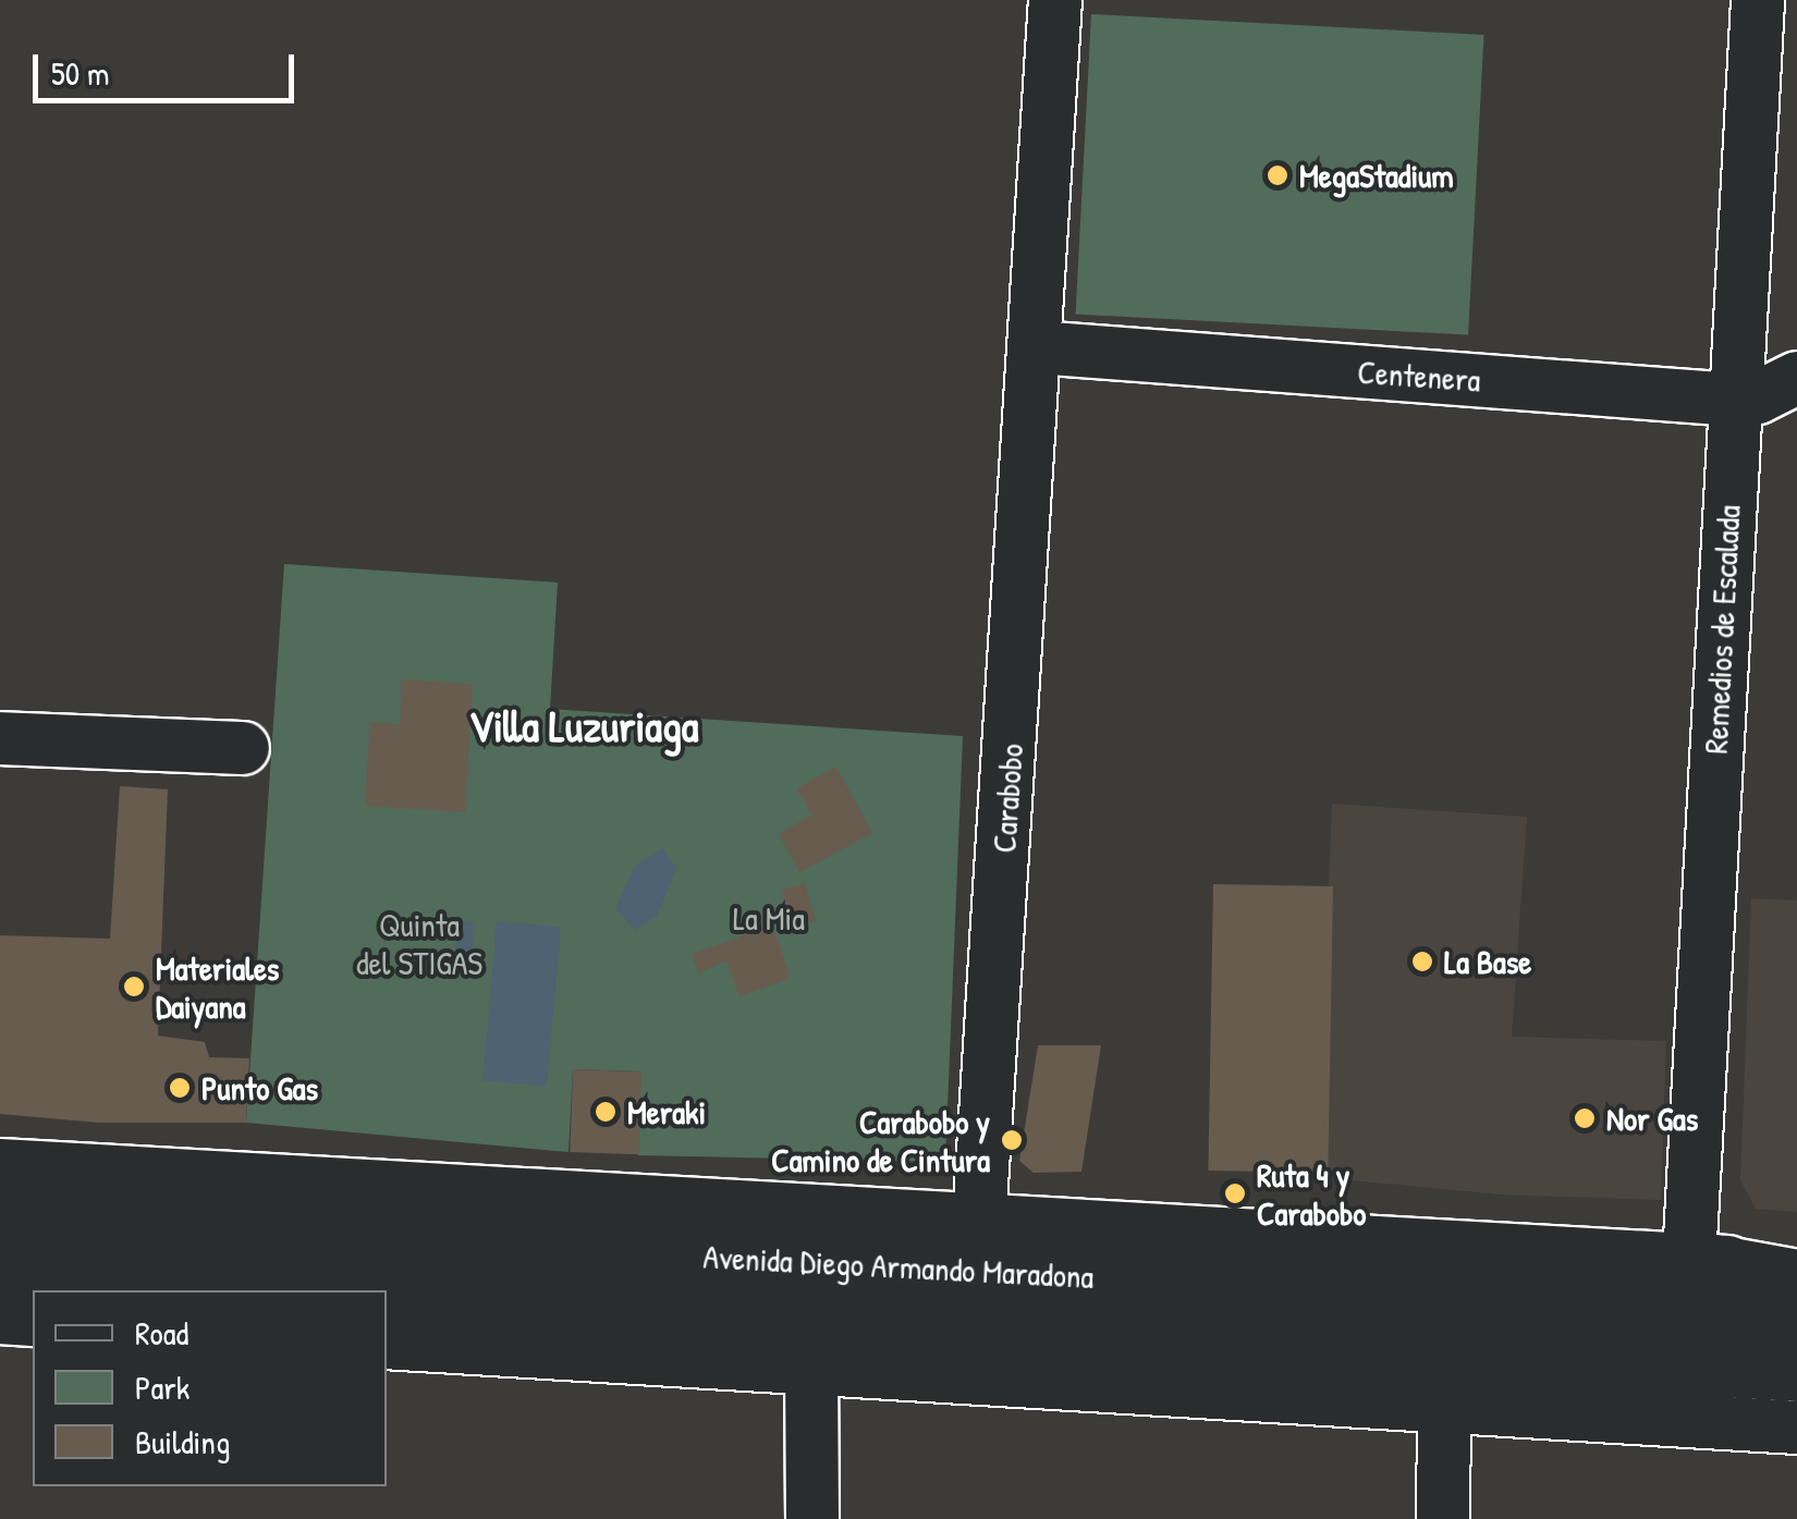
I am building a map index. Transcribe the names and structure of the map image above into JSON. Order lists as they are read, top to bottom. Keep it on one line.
{"streets":{"main road":["Avenida Diego Armando Maradona"],"street":["Centenera","Remedios de Escalada","Carabobo"]},"crossings":[["Centenera","Remedios de Escalada"],["Centenera","Carabobo"],["Remedios de Escalada","Avenida Diego Armando Maradona"],["Carabobo","Avenida Diego Armando Maradona"]],"districts":["Villa Luzuriaga"],"parks":["La Mia","Quinta del STIGAS"],"places":["MegaStadium","La Base","Materiales Daiyana","Punto Gas","Meraki","Nor Gas","Carabobo y Camino de Cintura","Ruta 4 y Carabobo"],"legend":["Road","Park","Building"],"scale_bar":"50 m"}
